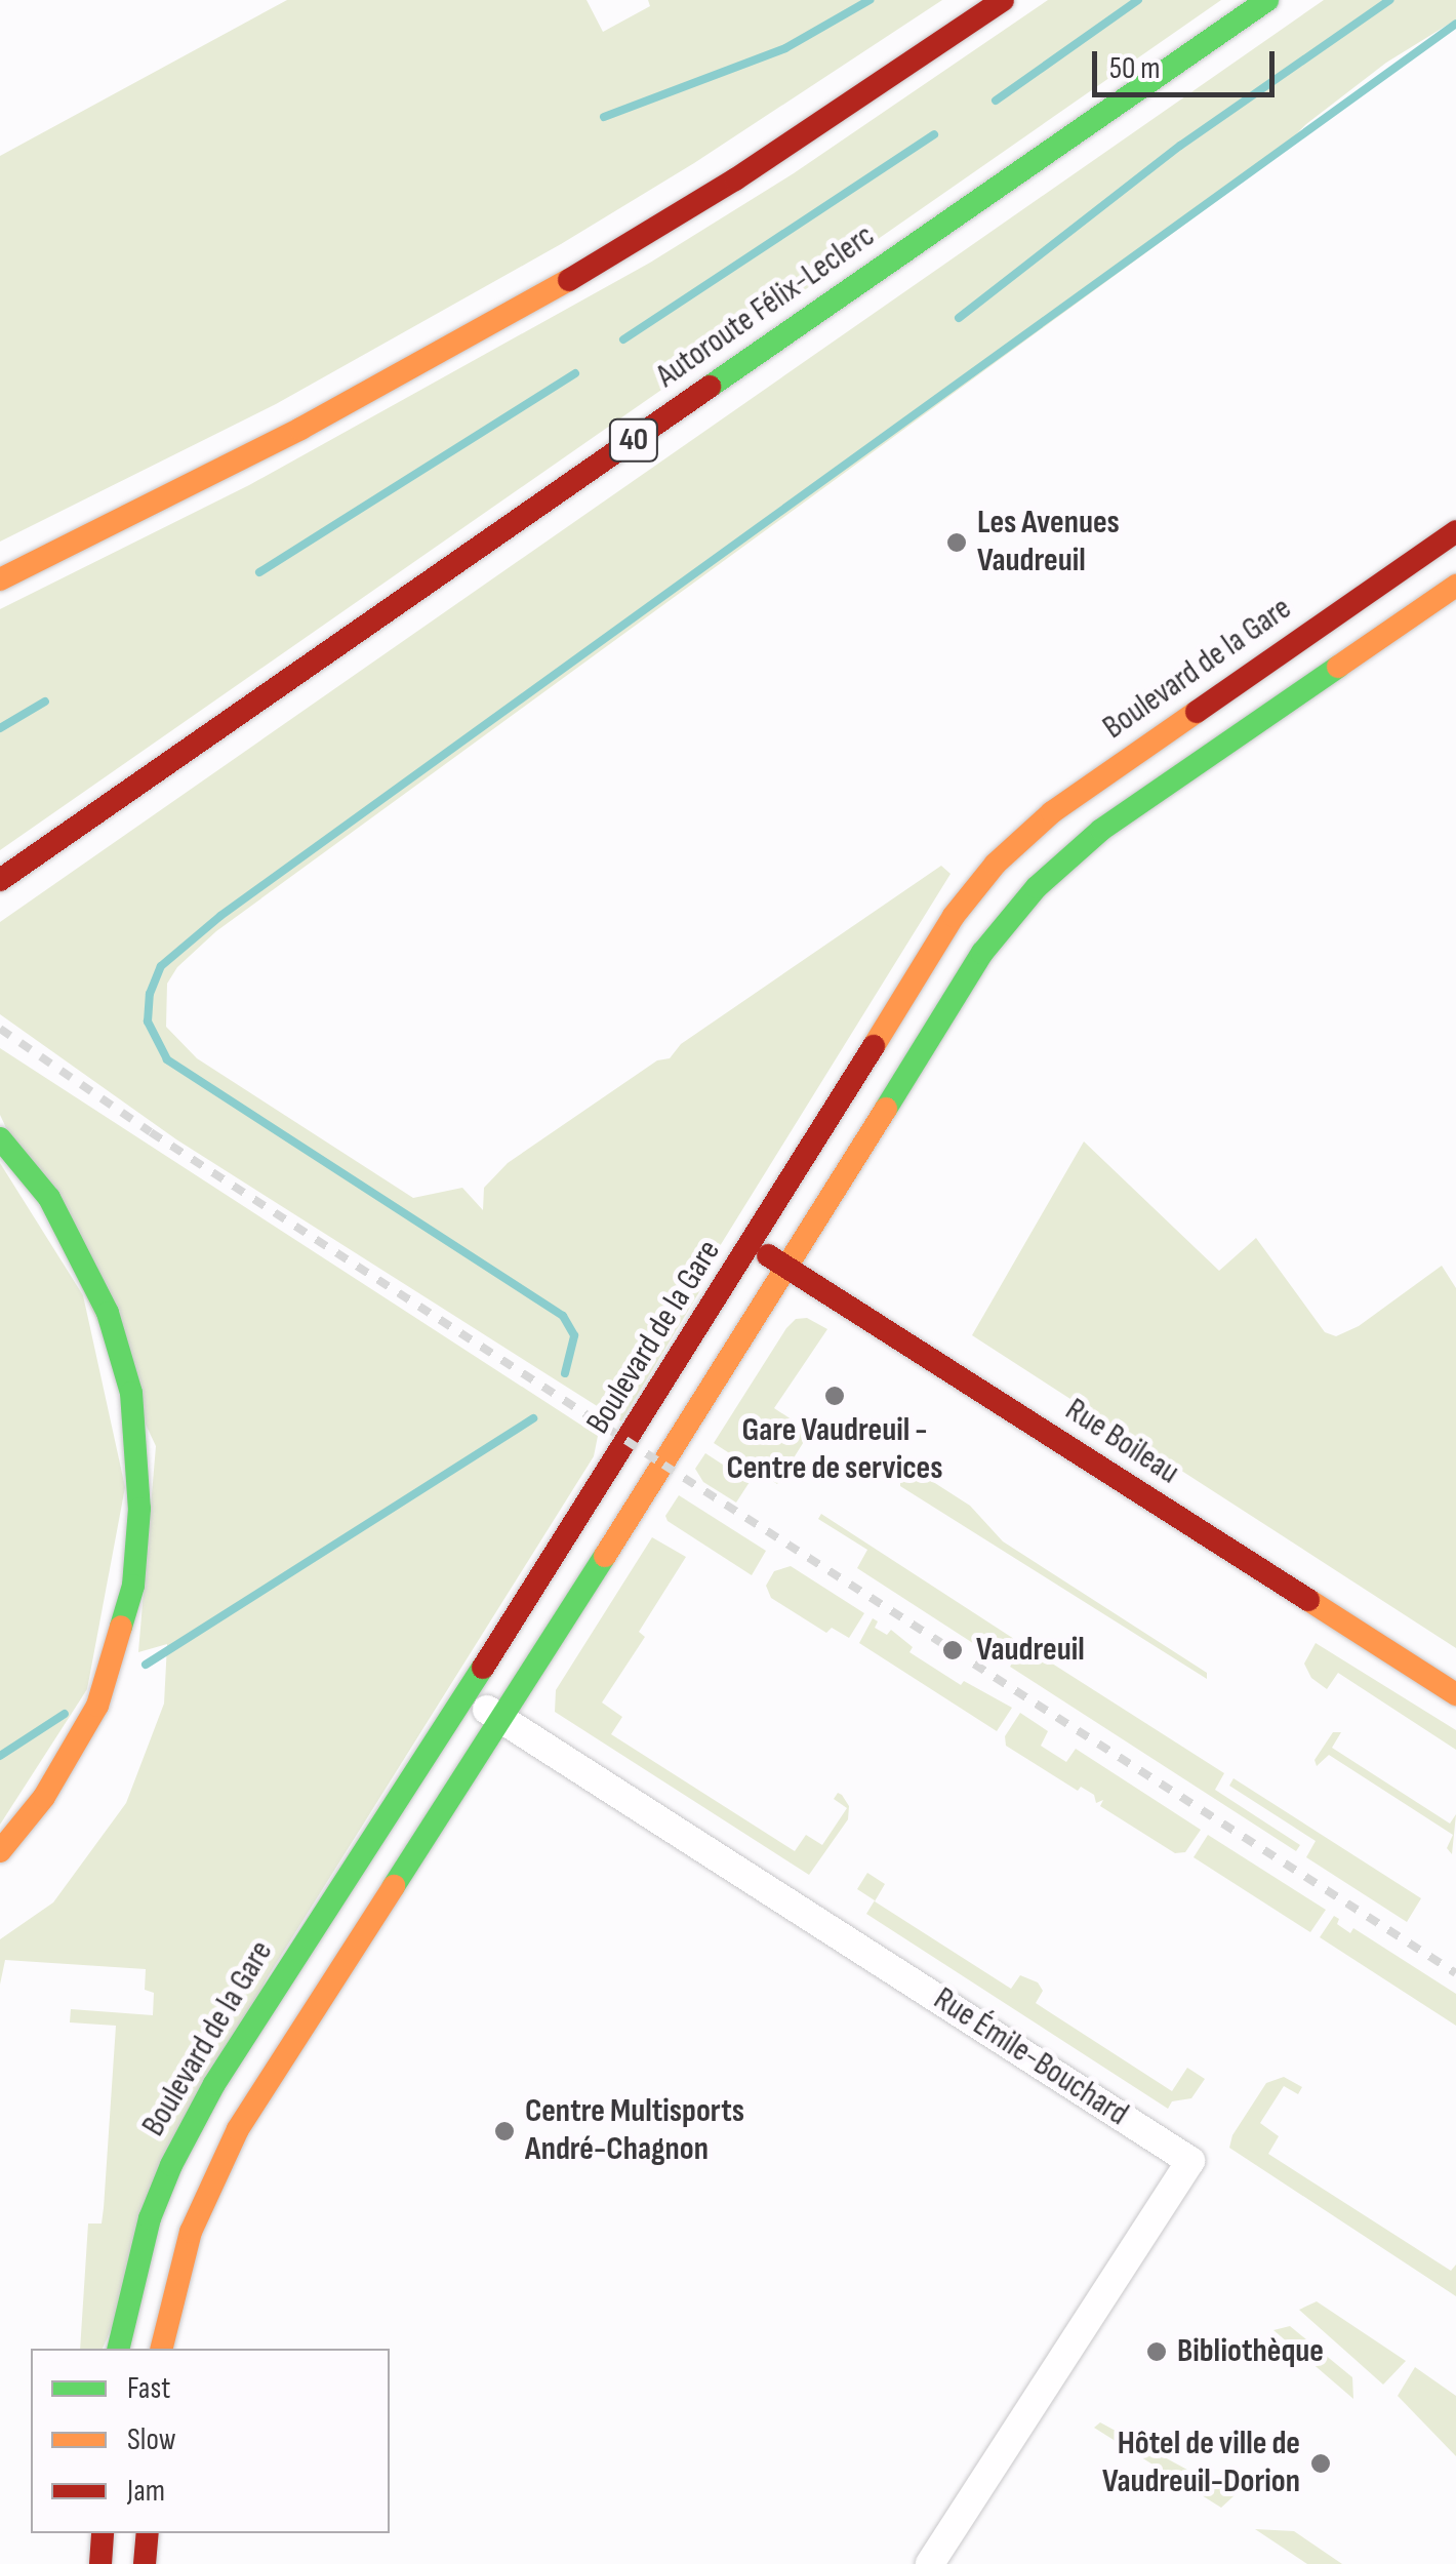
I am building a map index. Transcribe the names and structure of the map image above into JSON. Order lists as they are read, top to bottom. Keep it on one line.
{"streets":{"main road":["Autoroute Félix-Leclerc","40","Boulevard de la Gare","Rue Boileau"],"street":["Rue Émile-Bouchard"]},"crossings":[["Boulevard de la Gare","Rue Boileau"],["Boulevard de la Gare","Rue Émile-Bouchard"]],"places":["Les Avenues Vaudreuil","Gare Vaudreuil - Centre de services","Vaudreuil","Centre Multisports André-Chagnon","Bibliothèque","Hôtel de ville de Vaudreuil-Dorion"],"legend":["Fast","Slow","Jam"],"scale_bar":"50 m"}
